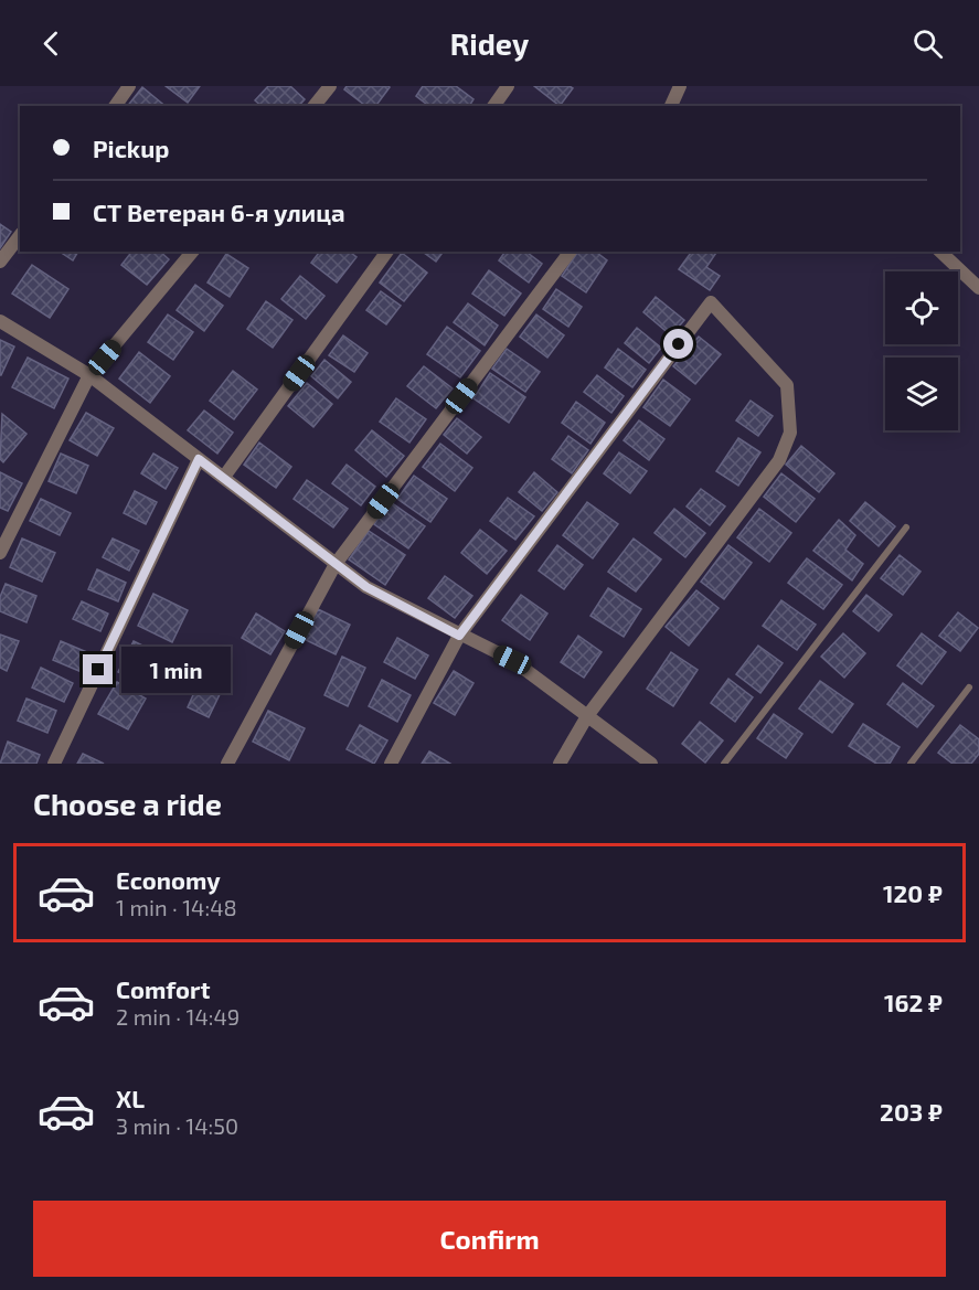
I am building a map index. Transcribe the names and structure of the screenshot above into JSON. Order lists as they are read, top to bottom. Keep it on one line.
{"page":{"header":"Ridey","banner":["Pickup","СТ Ветеран 6-я улица"],"bubble":"1 min","heading":"Choose a ride","list":[{"name":"Economy","note":"1 min · 14:48","value":"120 ₽"},{"name":"Comfort","note":"2 min · 14:49","value":"162 ₽"},{"name":"XL","note":"3 min · 14:50","value":"203 ₽"}],"buttons":"Confirm"}}
